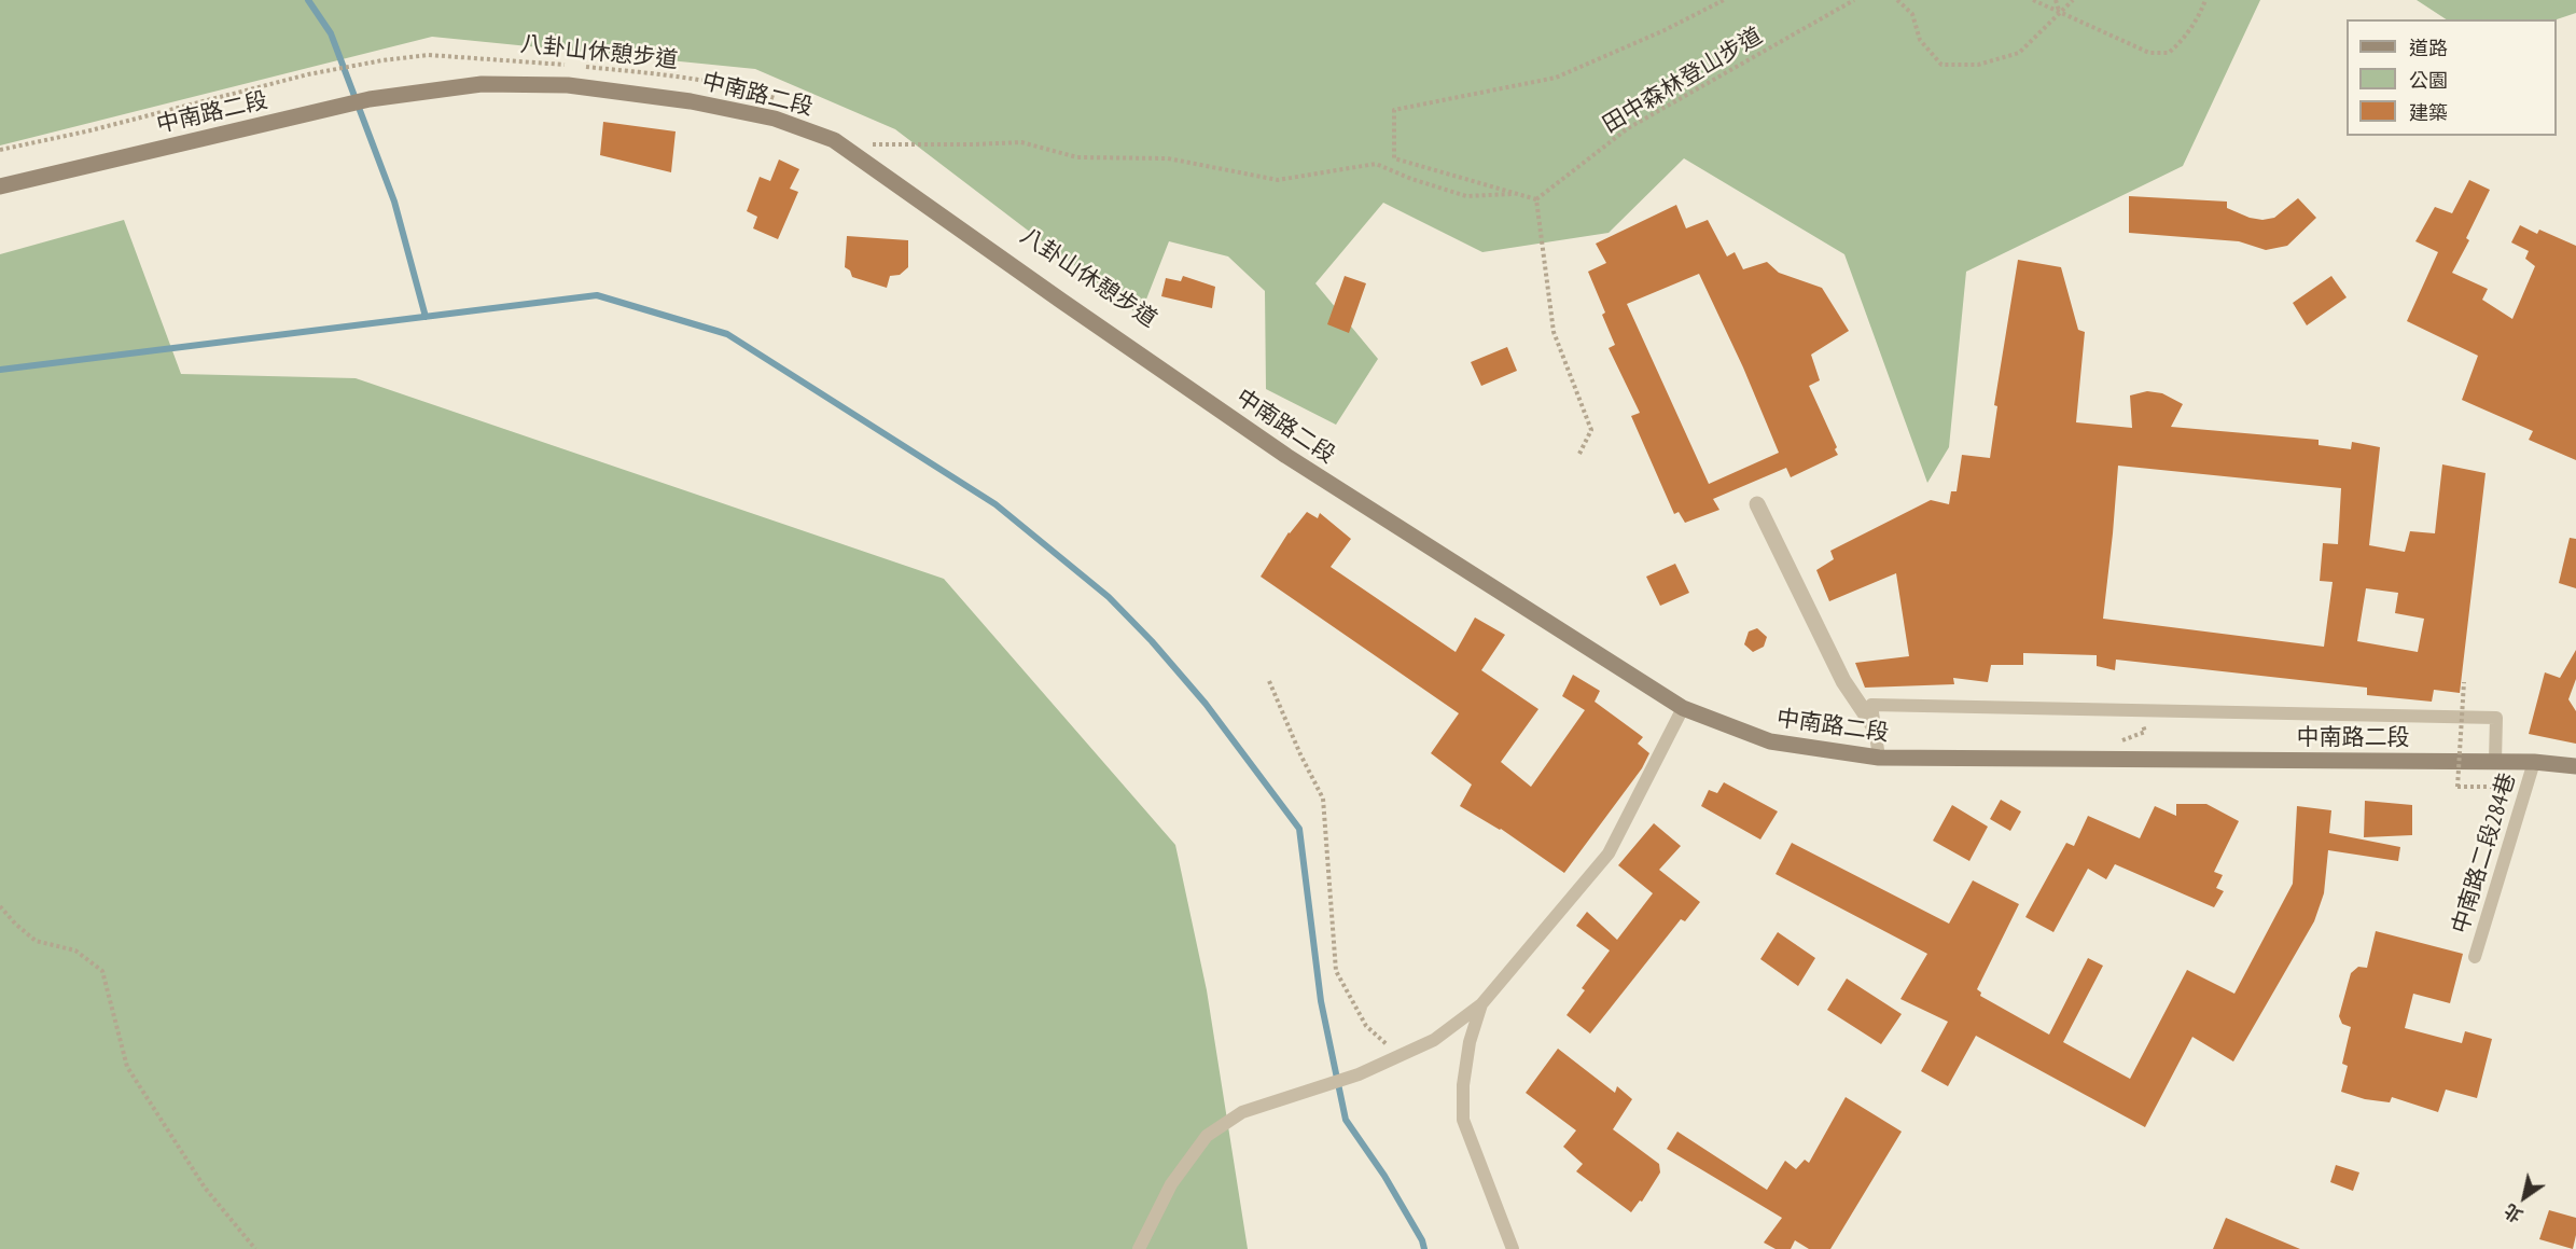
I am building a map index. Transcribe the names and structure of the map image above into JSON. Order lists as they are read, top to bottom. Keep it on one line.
{"streets":{"main road":["中南路二段"],"lane":["中南路二段284巷"],"path":["八卦山休憩步道","田中森林登山步道"]},"crossings":[["中南路二段","中南路二段284巷"]],"legend":["道路","公園","建築"],"north":"bottom left"}
